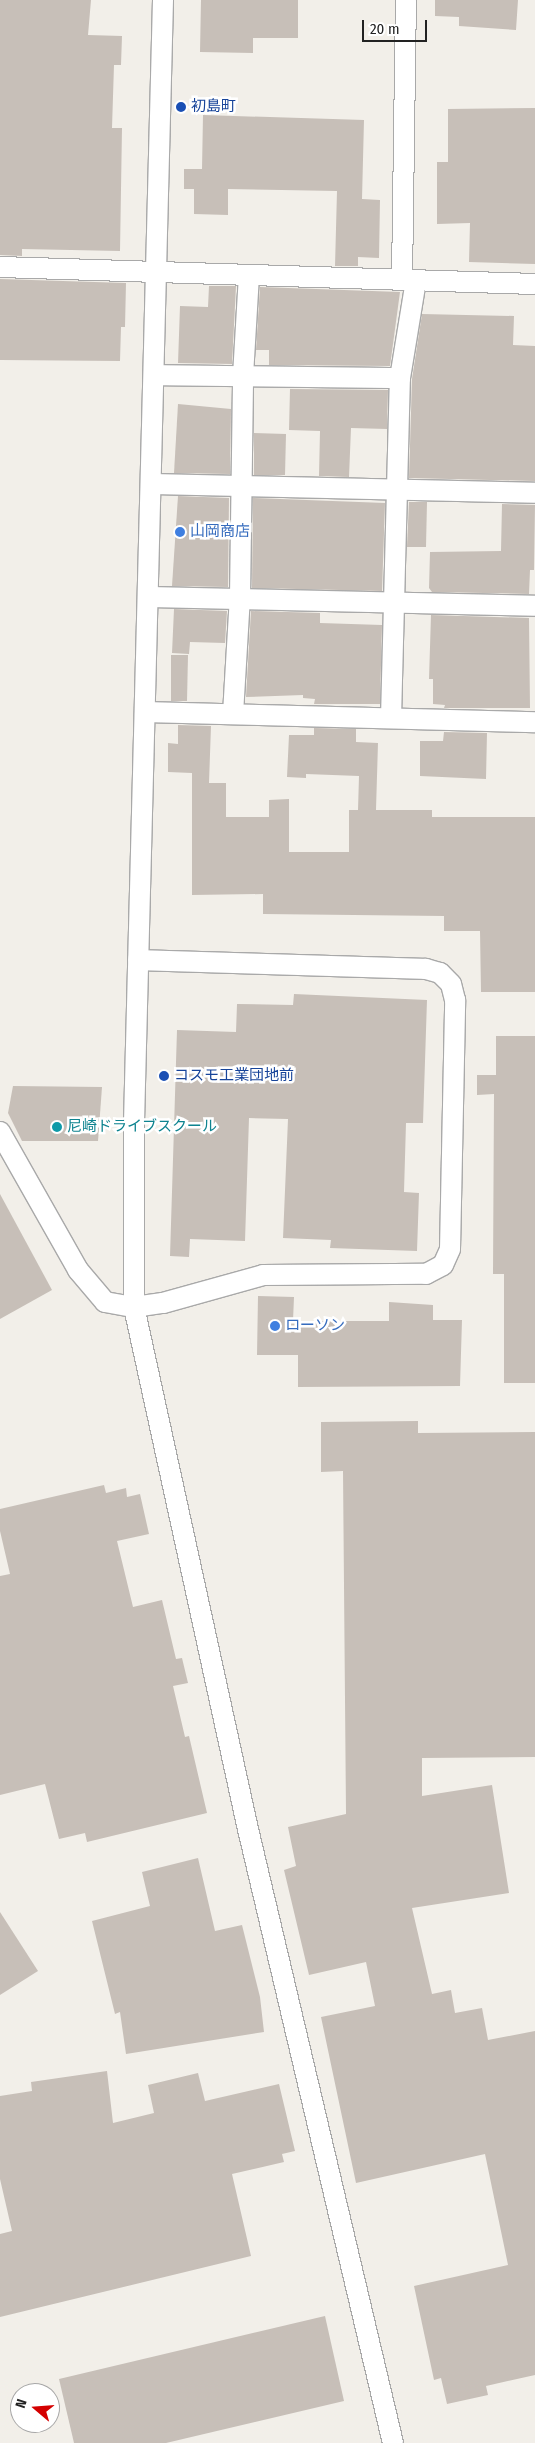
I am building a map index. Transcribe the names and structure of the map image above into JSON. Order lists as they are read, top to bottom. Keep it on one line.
{"places":["初島町","山岡商店","コスモ工業団地前","尼崎ドライブスクール","ローソン"],"scale_bar":"20 m","north":"left"}
